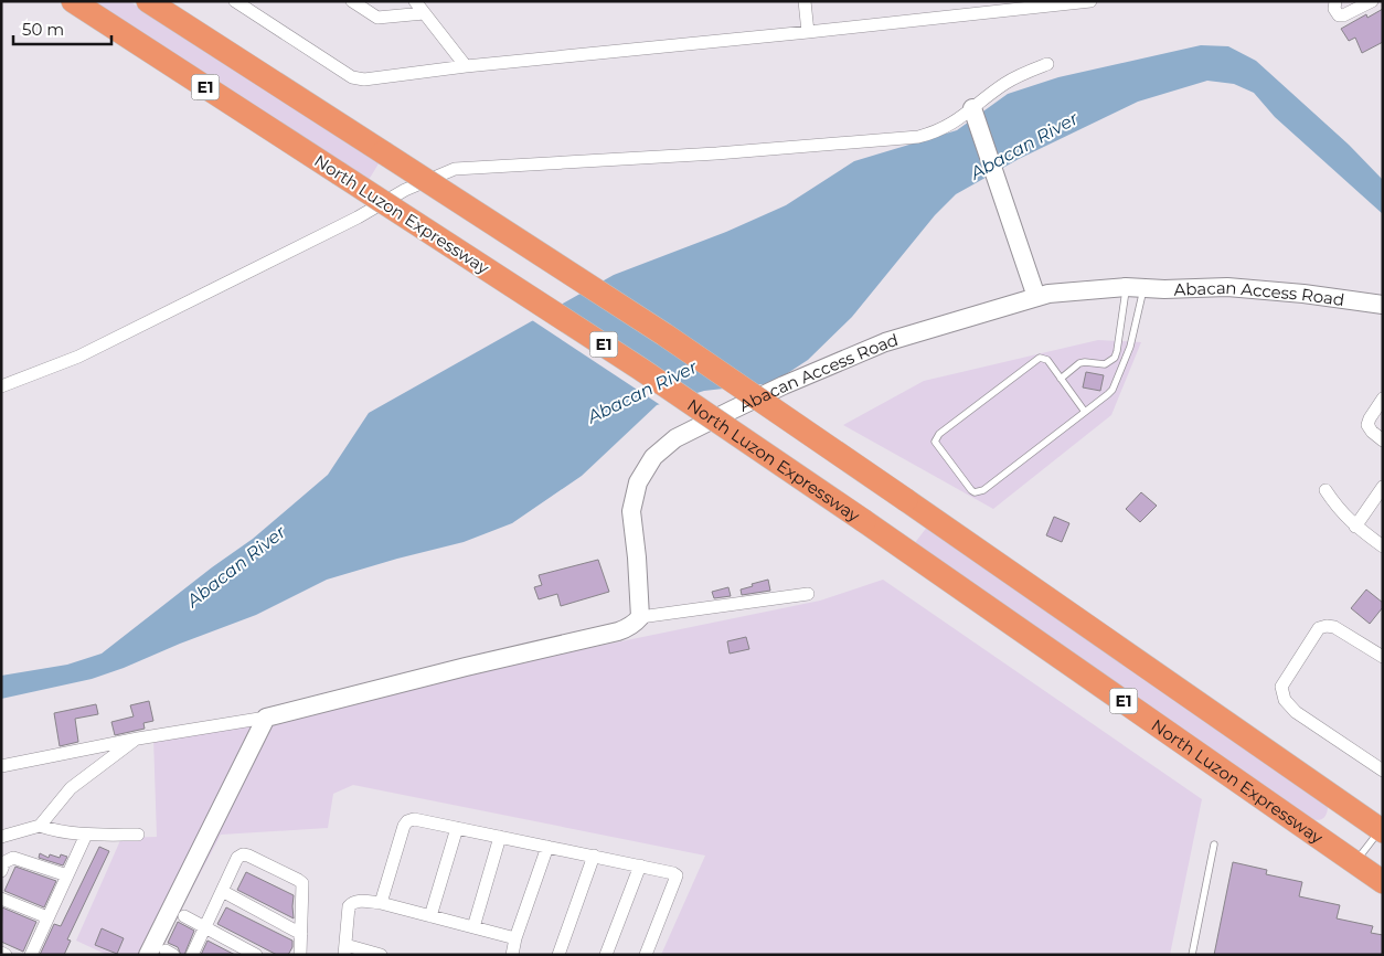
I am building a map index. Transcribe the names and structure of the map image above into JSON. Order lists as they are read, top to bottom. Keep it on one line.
{"streets":{"highway":["E1","North Luzon Expressway"],"street":["Abacan Access Road"]},"water":["Abacan River"],"scale_bar":"50 m"}
